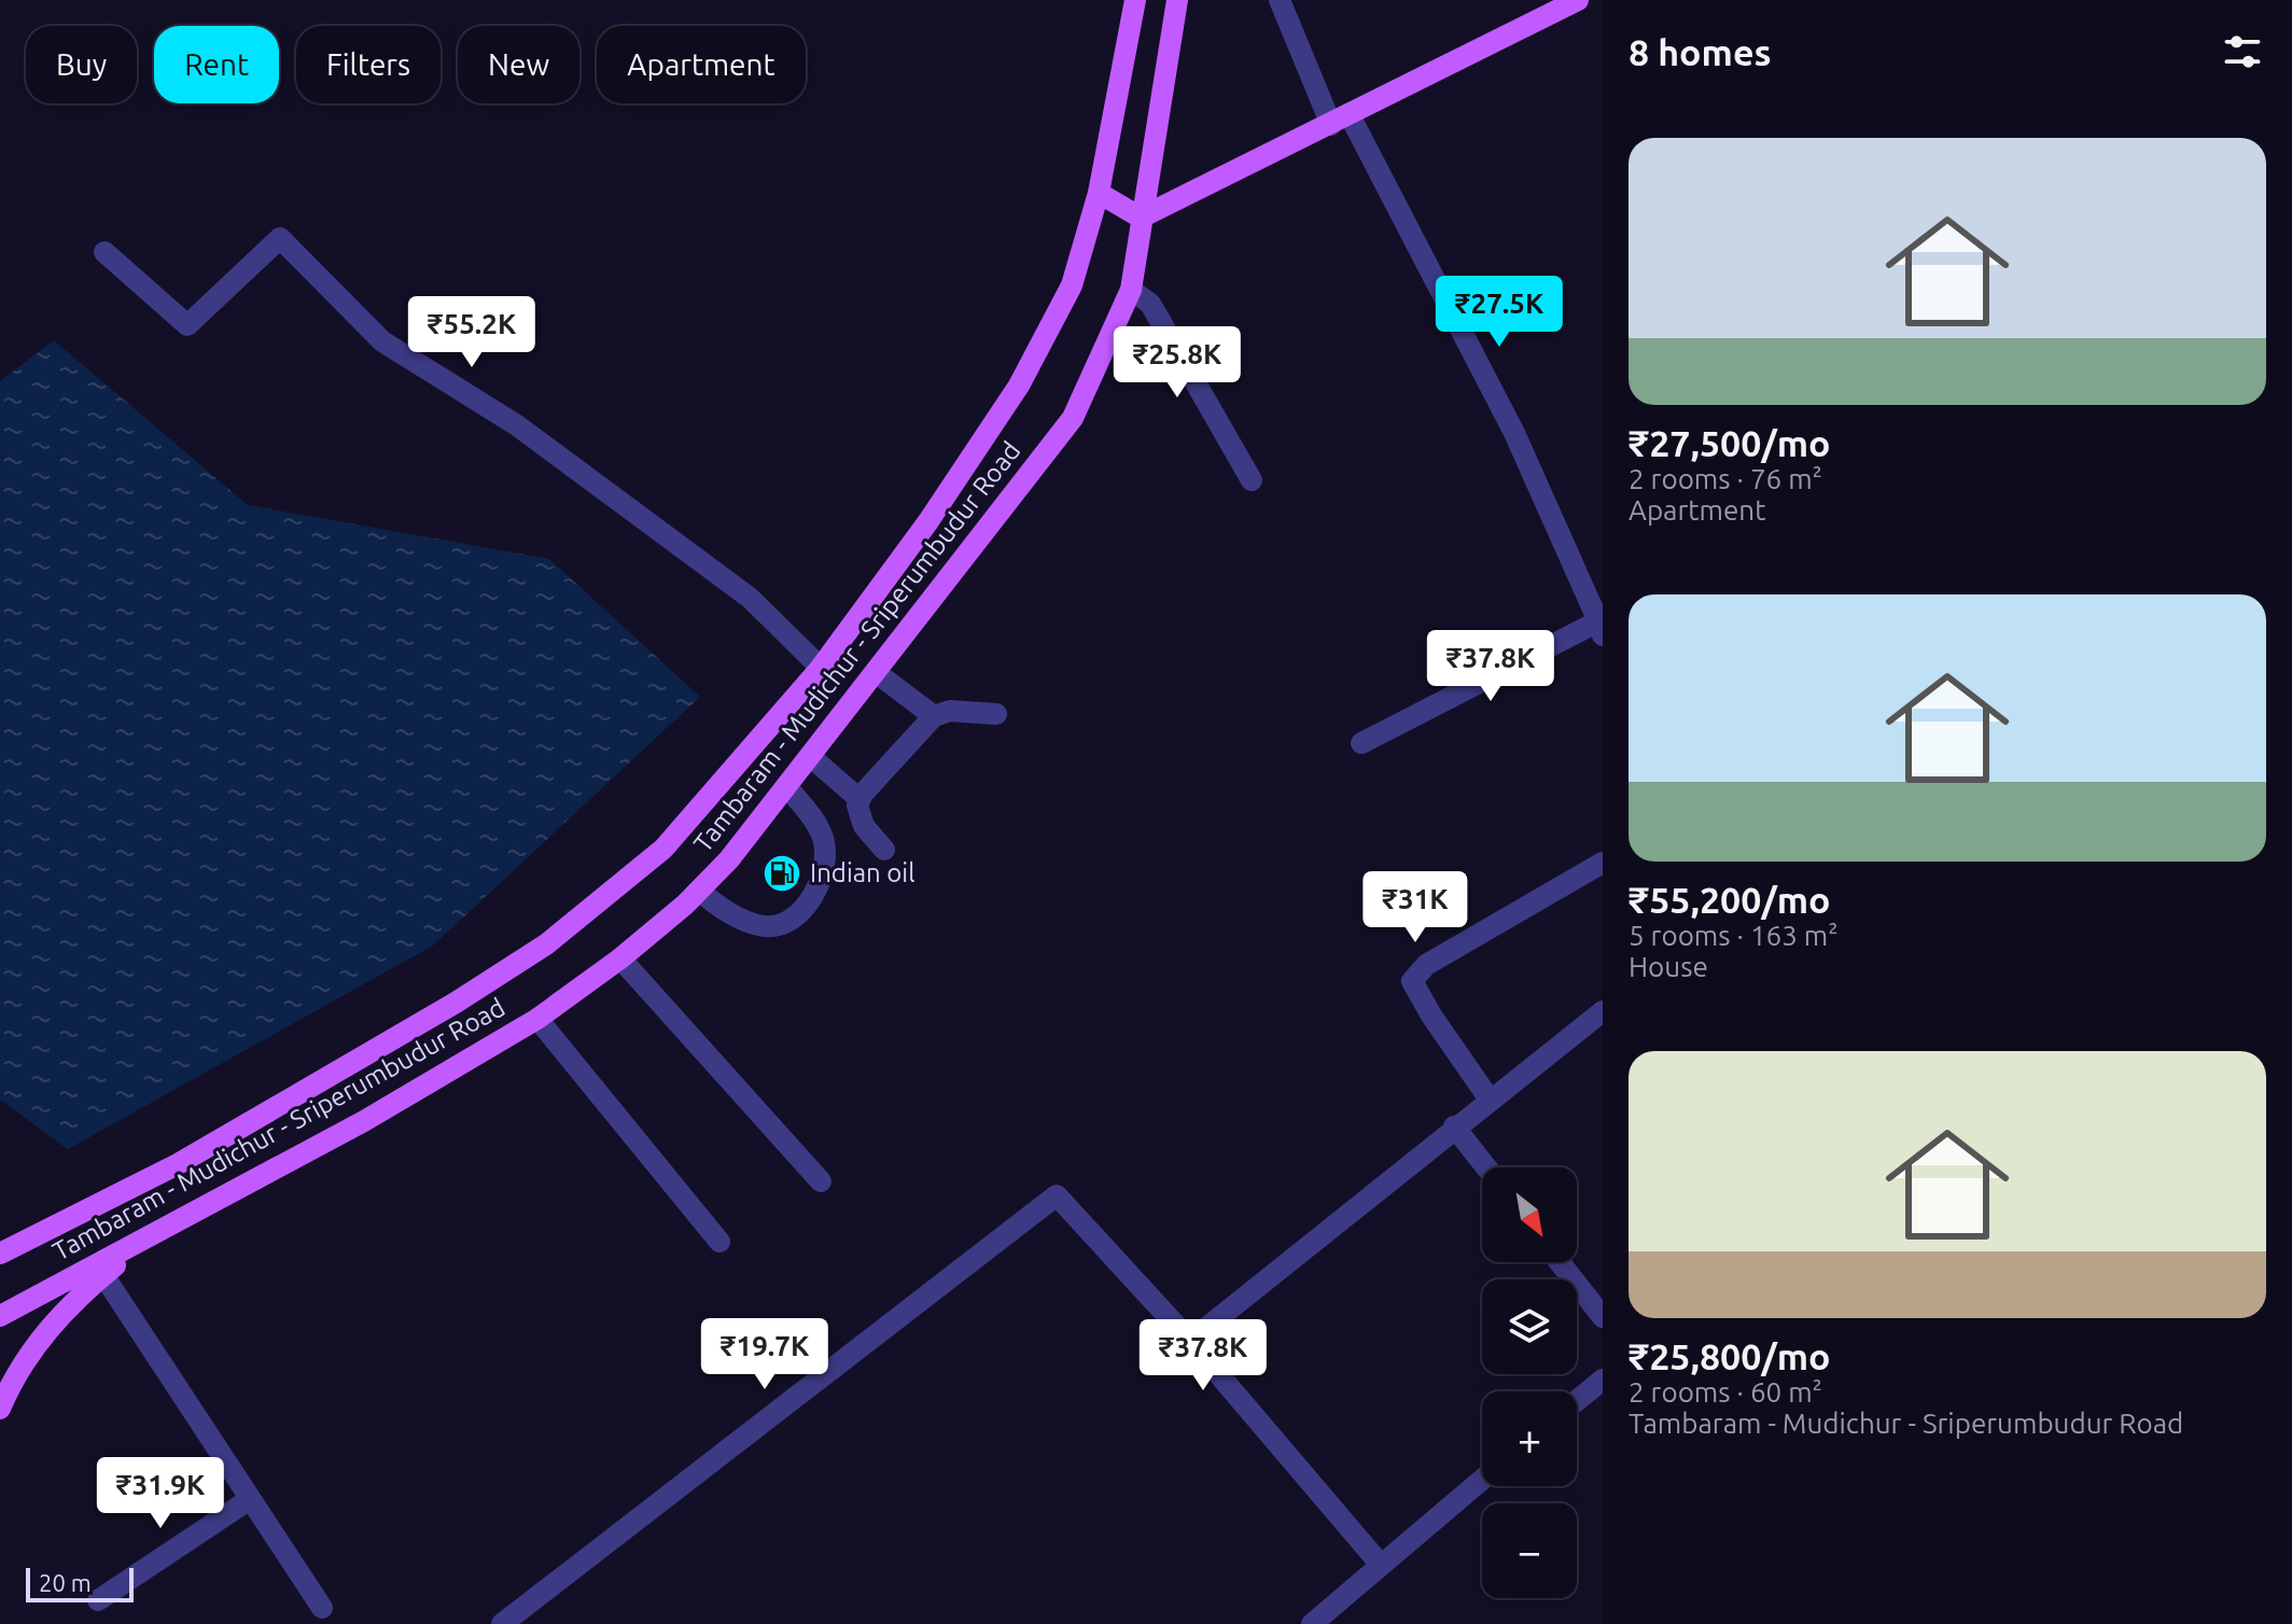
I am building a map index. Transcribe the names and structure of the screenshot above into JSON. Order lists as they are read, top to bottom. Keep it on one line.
{"streets":{"main road":["Tambaram - Mudichur - Sriperumbudur Road"]},"places":{"fuel station":["Indian oil"]},"scale_bar":"20 m","north":"bottom right","page":{"heading":"8 homes","chip":["Buy","Rent","Filters","New","Apartment"],"list":[{"name":"₹27,500/mo","note":"2 rooms · 76 m² · Apartment"},{"name":"₹55,200/mo","note":"5 rooms · 163 m² · House"},{"name":"₹25,800/mo","note":"2 rooms · 60 m² · Tambaram - Mudichur - Sriperumbudur Road"}],"price":["₹27.5K","₹55.2K","₹25.8K","₹37.8K","₹31K","₹19.7K","₹37.8K","₹31.9K"],"map_buttons":["+","−"],"scale":"20 m"}}
